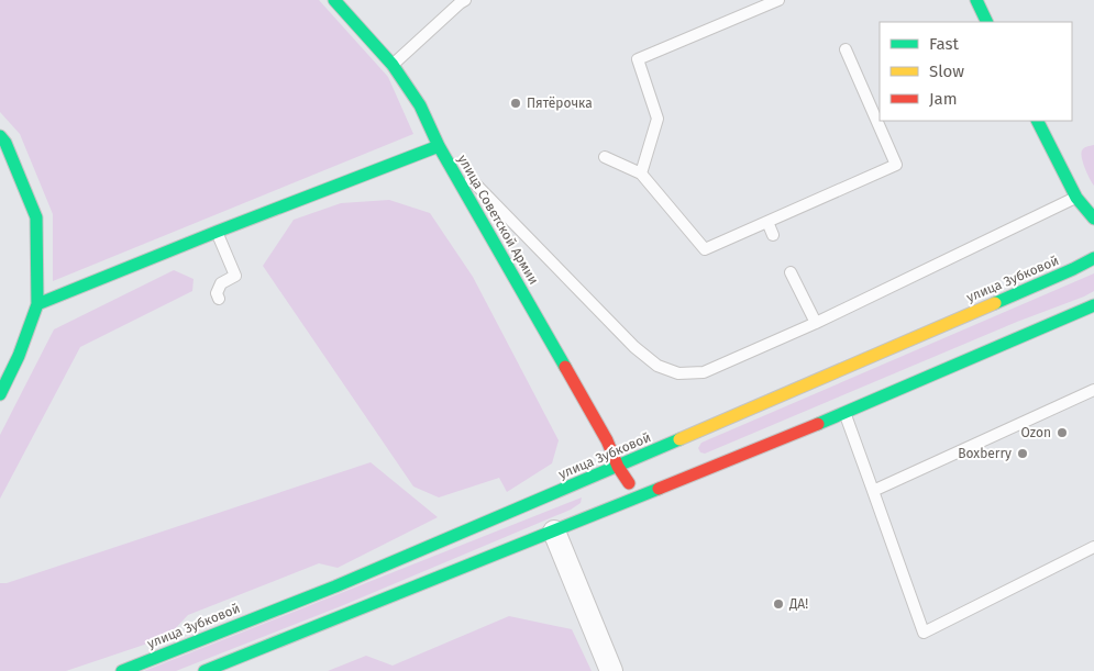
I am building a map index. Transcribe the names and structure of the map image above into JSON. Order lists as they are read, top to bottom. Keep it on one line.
{"streets":{"main road":["улица Советской Армии","улица Зубковой"]},"crossings":[["улица Советской Армии","улица Зубковой"]],"places":["Пятёрочка","Ozon","Boxberry","ДА!"],"legend":["Fast","Slow","Jam"]}
